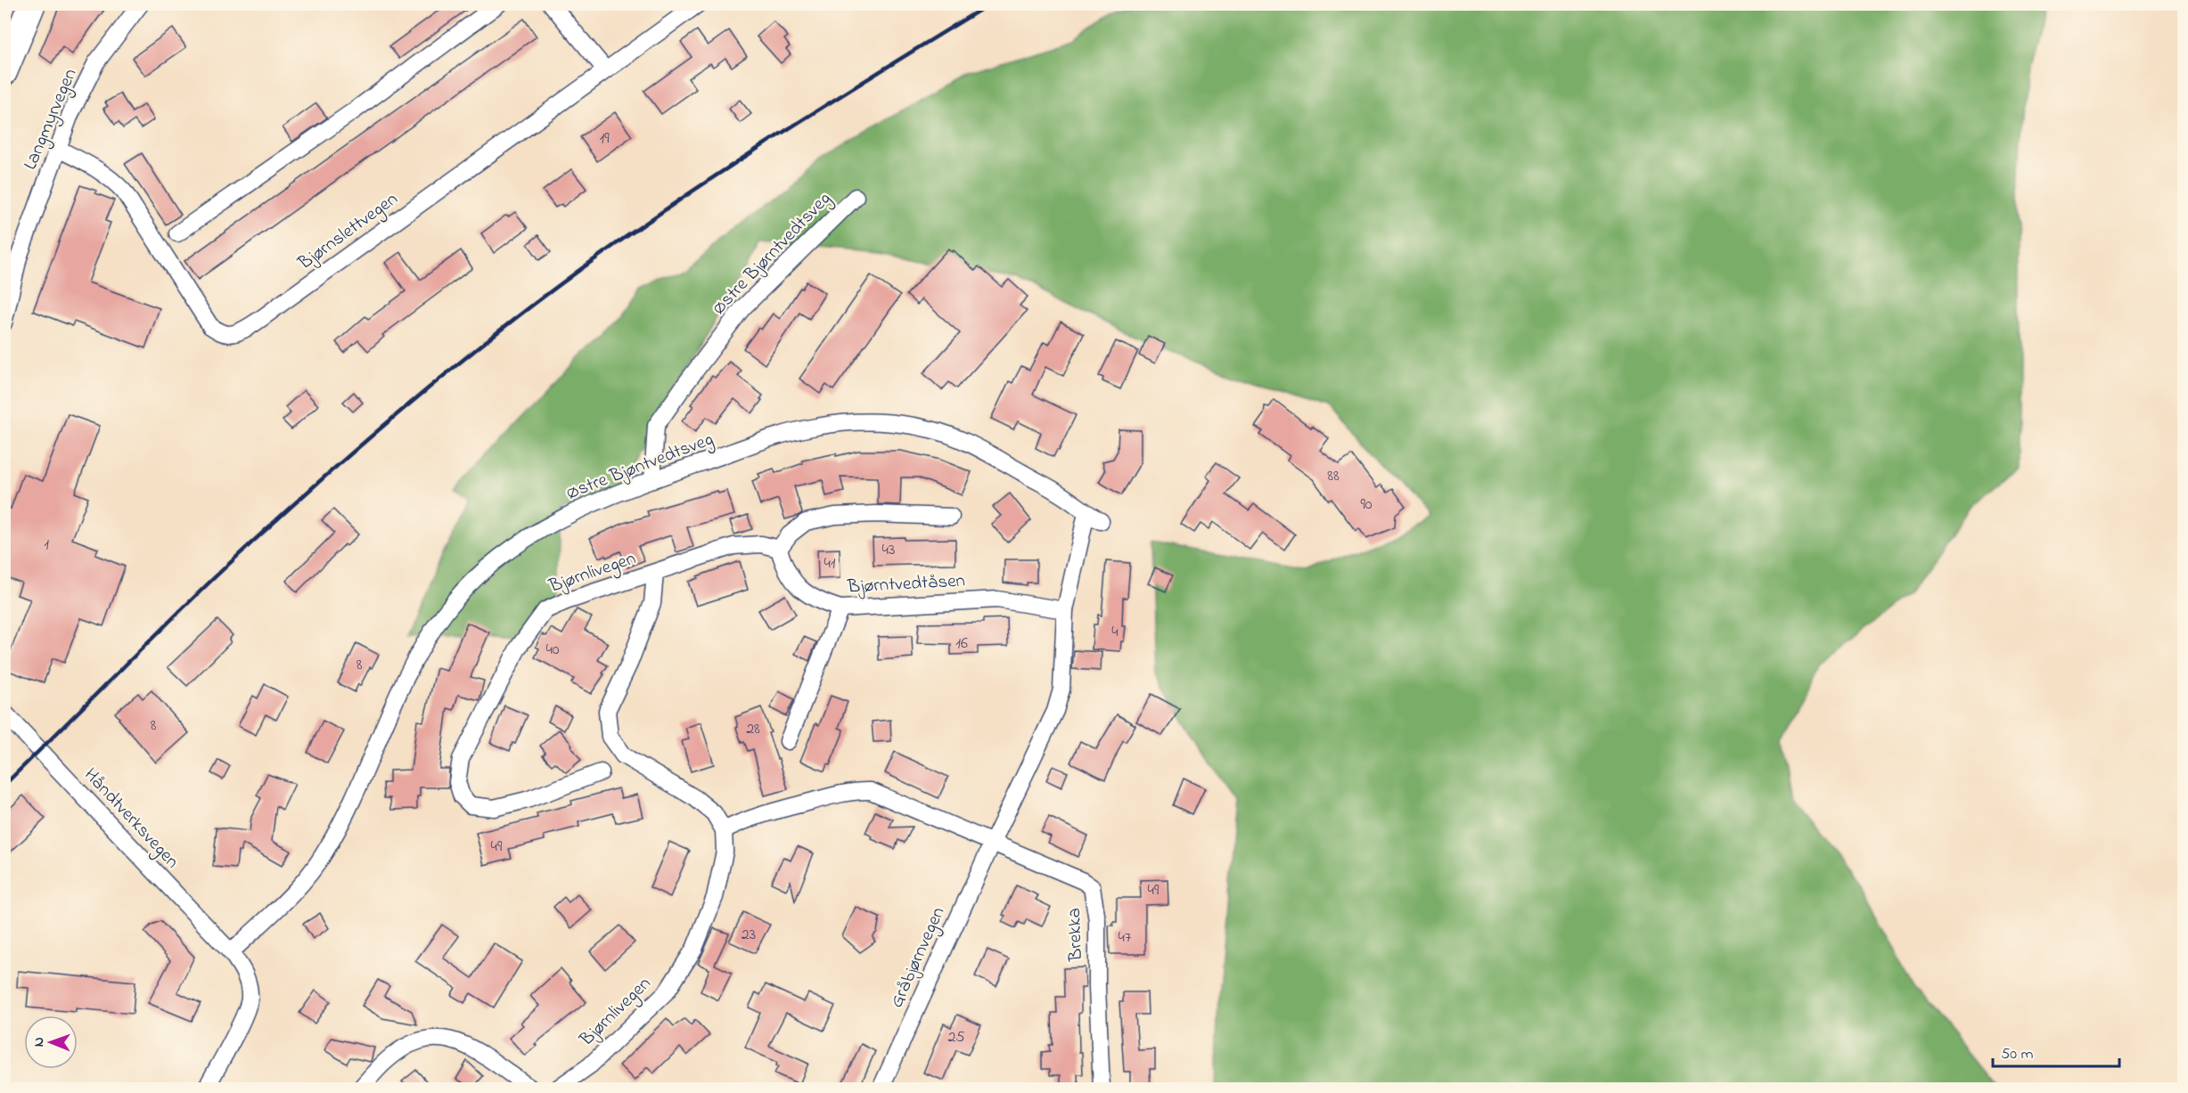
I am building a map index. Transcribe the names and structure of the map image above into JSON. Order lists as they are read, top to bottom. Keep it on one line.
{"streets":{"street":["Langmyrvegen","Bjørnslettvegen","Østre Bjørntvedtsveg","Østre Bjøntvedtsveg","Bjørnlivegen","Bjørntvedtåsen","Håndtverksvegen","Brekka","Gråbjørnvegen"]},"crossings":[["Langmyrvegen","Bjørnslettvegen"],["Østre Bjørntvedtsveg","Østre Bjøntvedtsveg"],["Østre Bjøntvedtsveg","Bjørntvedtåsen"],["Østre Bjøntvedtsveg","Håndtverksvegen"],["Brekka","Gråbjørnvegen"]],"house_numbers":["19","88","90","1","43","41","4","16","40","8","8","28","49","49","23","47","25"],"scale_bar":"50 m","north":"left"}
